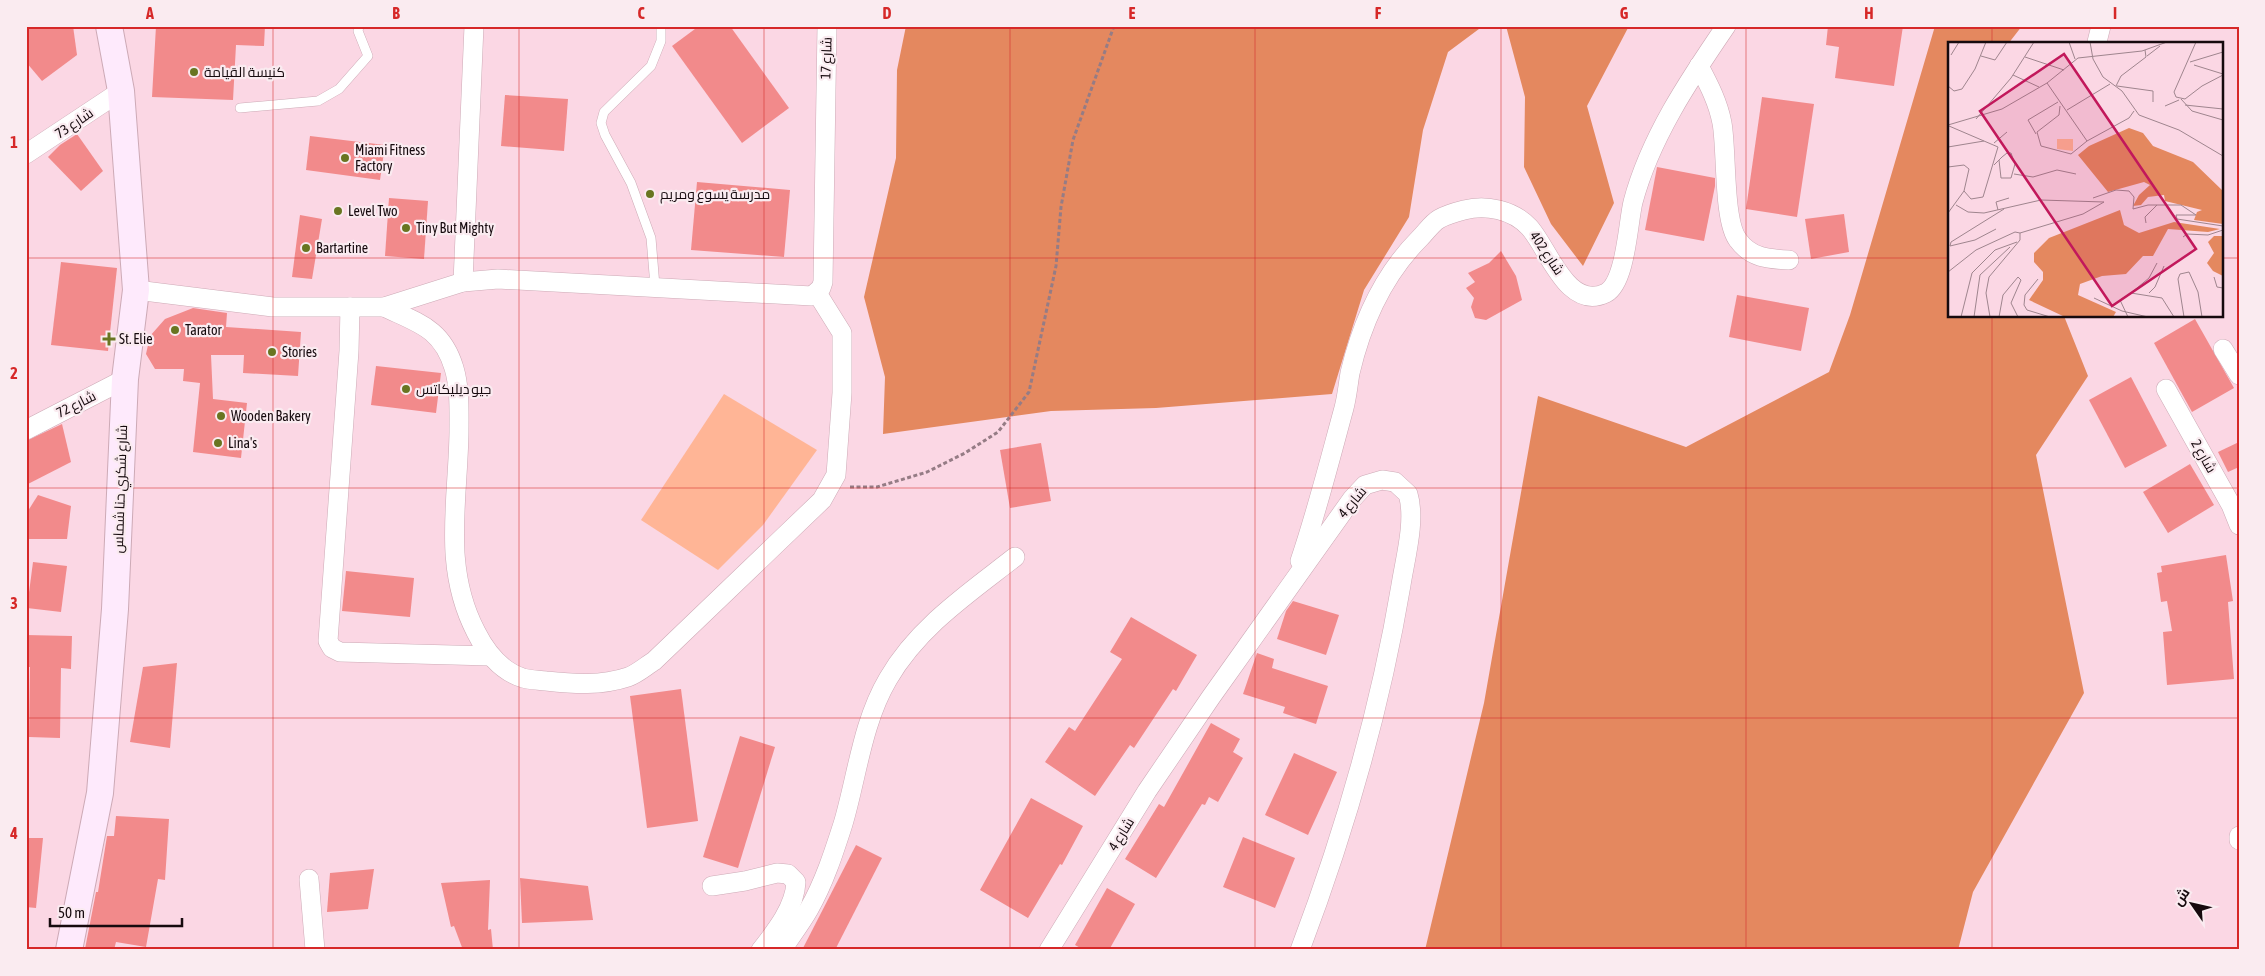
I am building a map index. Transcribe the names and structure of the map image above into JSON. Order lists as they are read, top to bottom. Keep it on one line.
{"streets":{"street":["شارع 17","شارع 73","شارع 402","شارع 72","شارع 2","شارع شكري حنا شماس","شارع 4"]},"crossings":[["شارع 73","شارع شكري حنا شماس"],["شارع 402","شارع 4"],["شارع 72","شارع شكري حنا شماس"]],"places":{"other":["كنيسة القيامة","Miami Fitness Factory","مدرسة يسوع ومريم","Level Two","Tiny But Mighty","Bartartine","Tarator","Stories","جيو ديليكاتس","Wooden Bakery","Lina's"],"health":["St. Elie"]},"scale_bar":"50 m","north":"top left","grid":{"columns":["A","B","C","D","E","F","G","H","I"],"rows":["1","2","3","4"]}}
